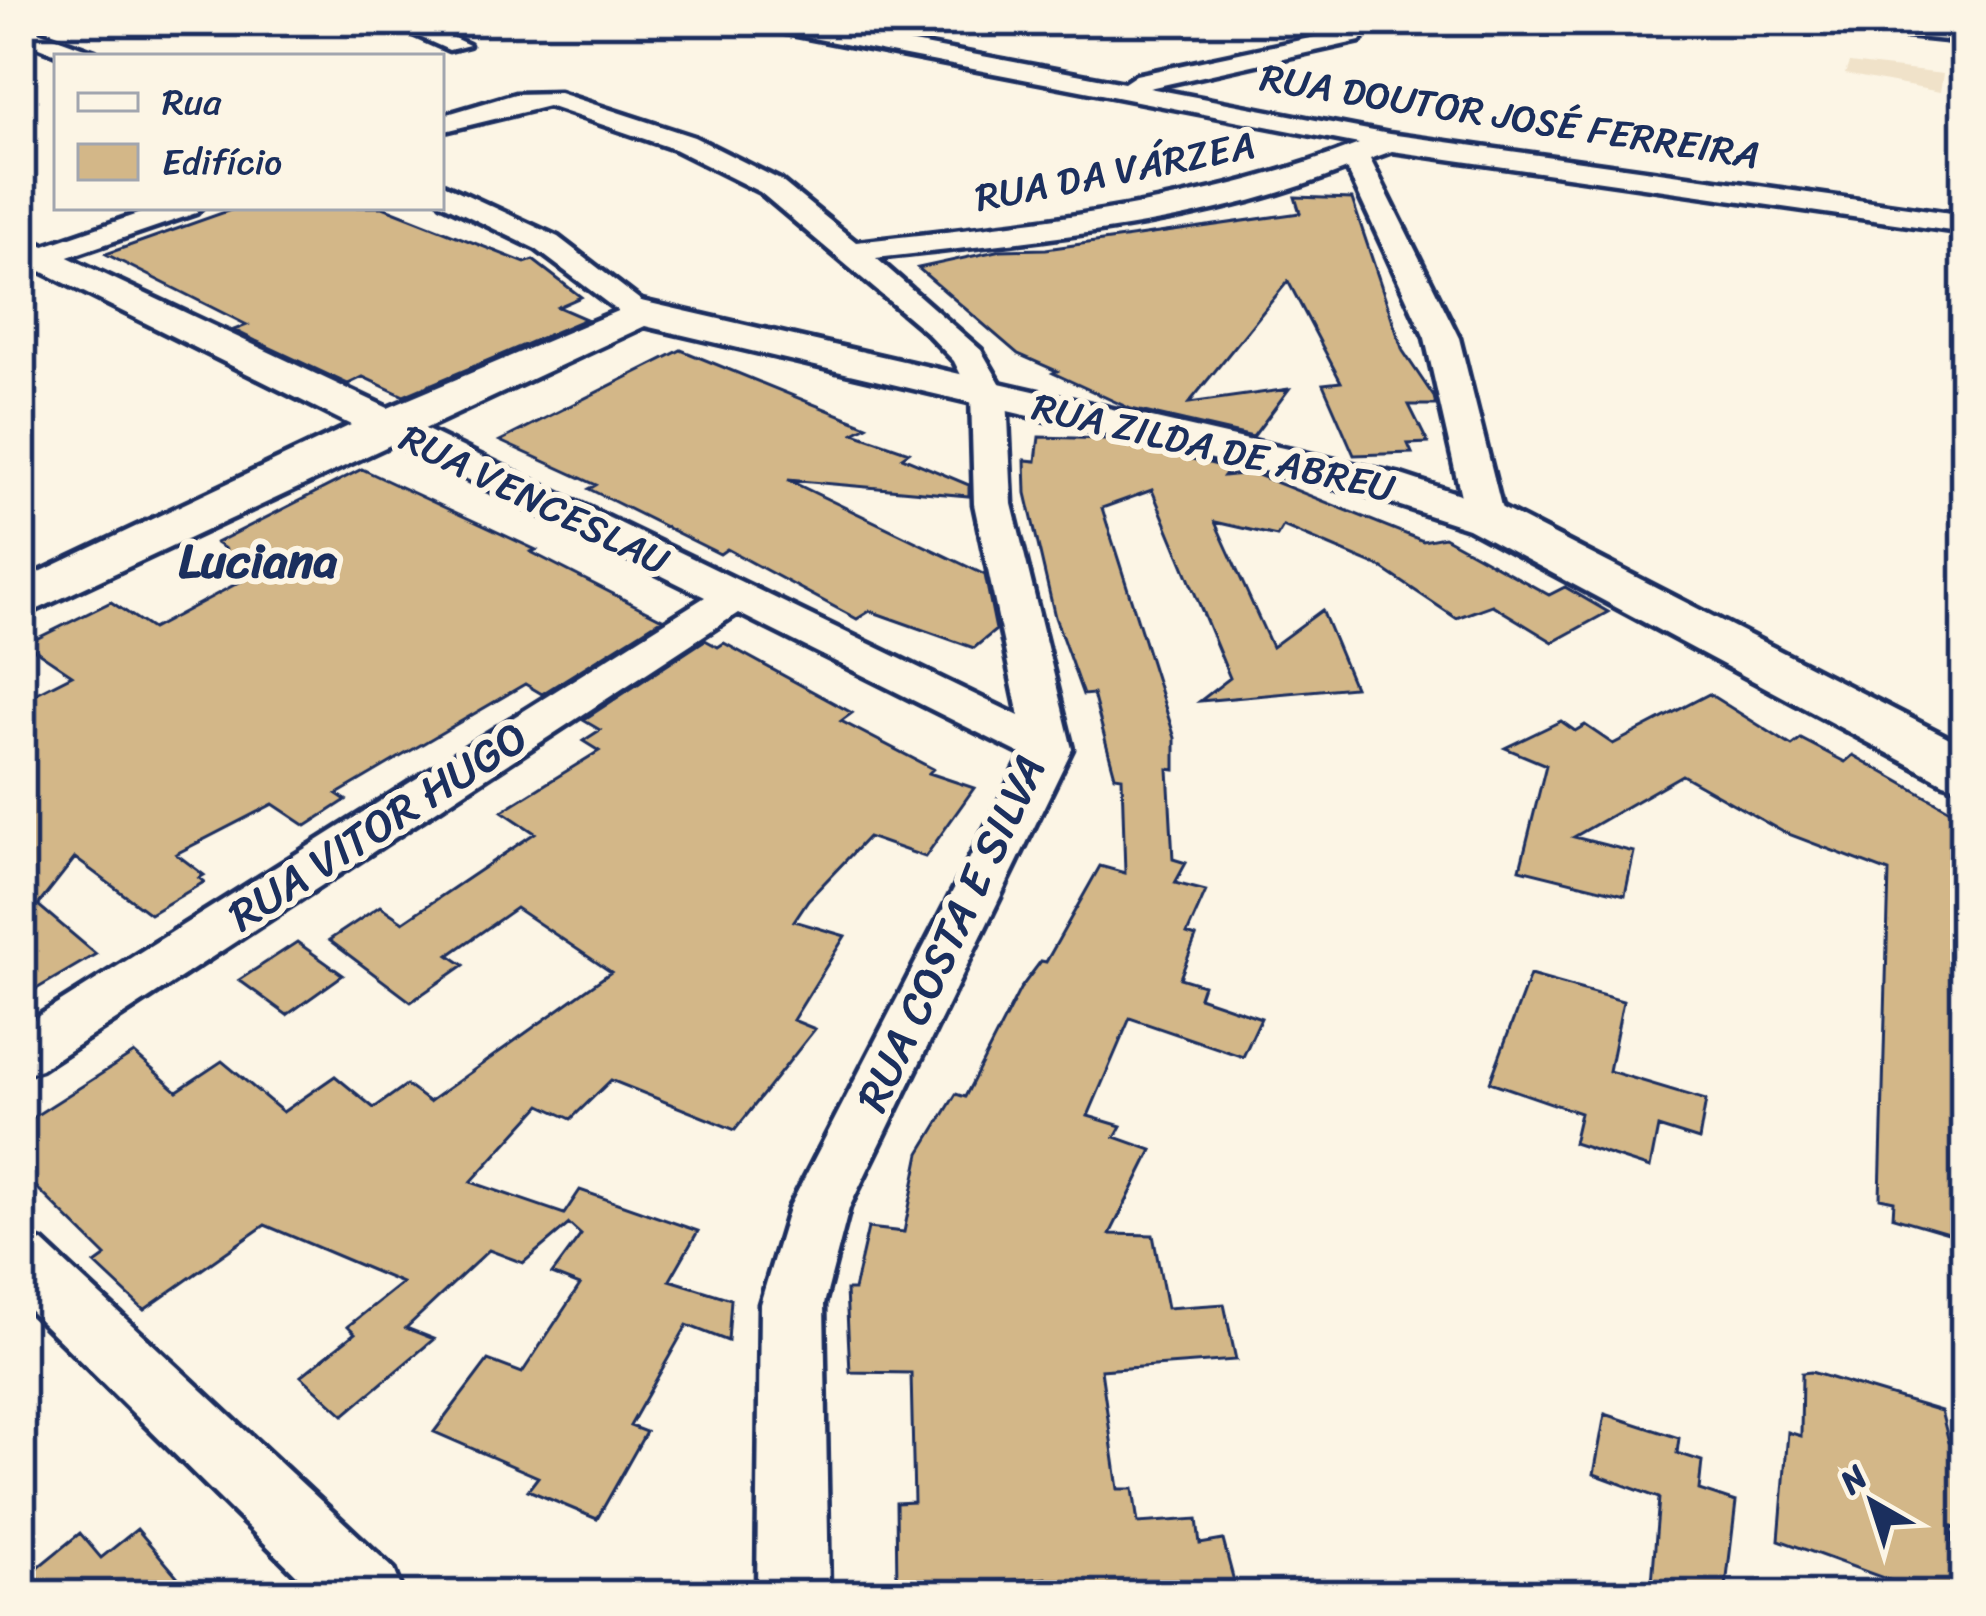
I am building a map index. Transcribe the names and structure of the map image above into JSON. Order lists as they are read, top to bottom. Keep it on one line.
{"streets":{"street":["RUA DOUTOR JOSÉ FERREIRA","RUA DA VÁRZEA","RUA ZILDA DE ABREU","RUA VENCESLAU","RUA VITOR HUGO","RUA COSTA E SILVA"]},"crossings":[["RUA DOUTOR JOSÉ FERREIRA","RUA DA VÁRZEA"],["RUA ZILDA DE ABREU","RUA COSTA E SILVA"],["RUA VENCESLAU","RUA VITOR HUGO"],["RUA VENCESLAU","RUA COSTA E SILVA"]],"districts":["Luciana"],"legend":["Rua","Edifício"],"north":"top left"}
